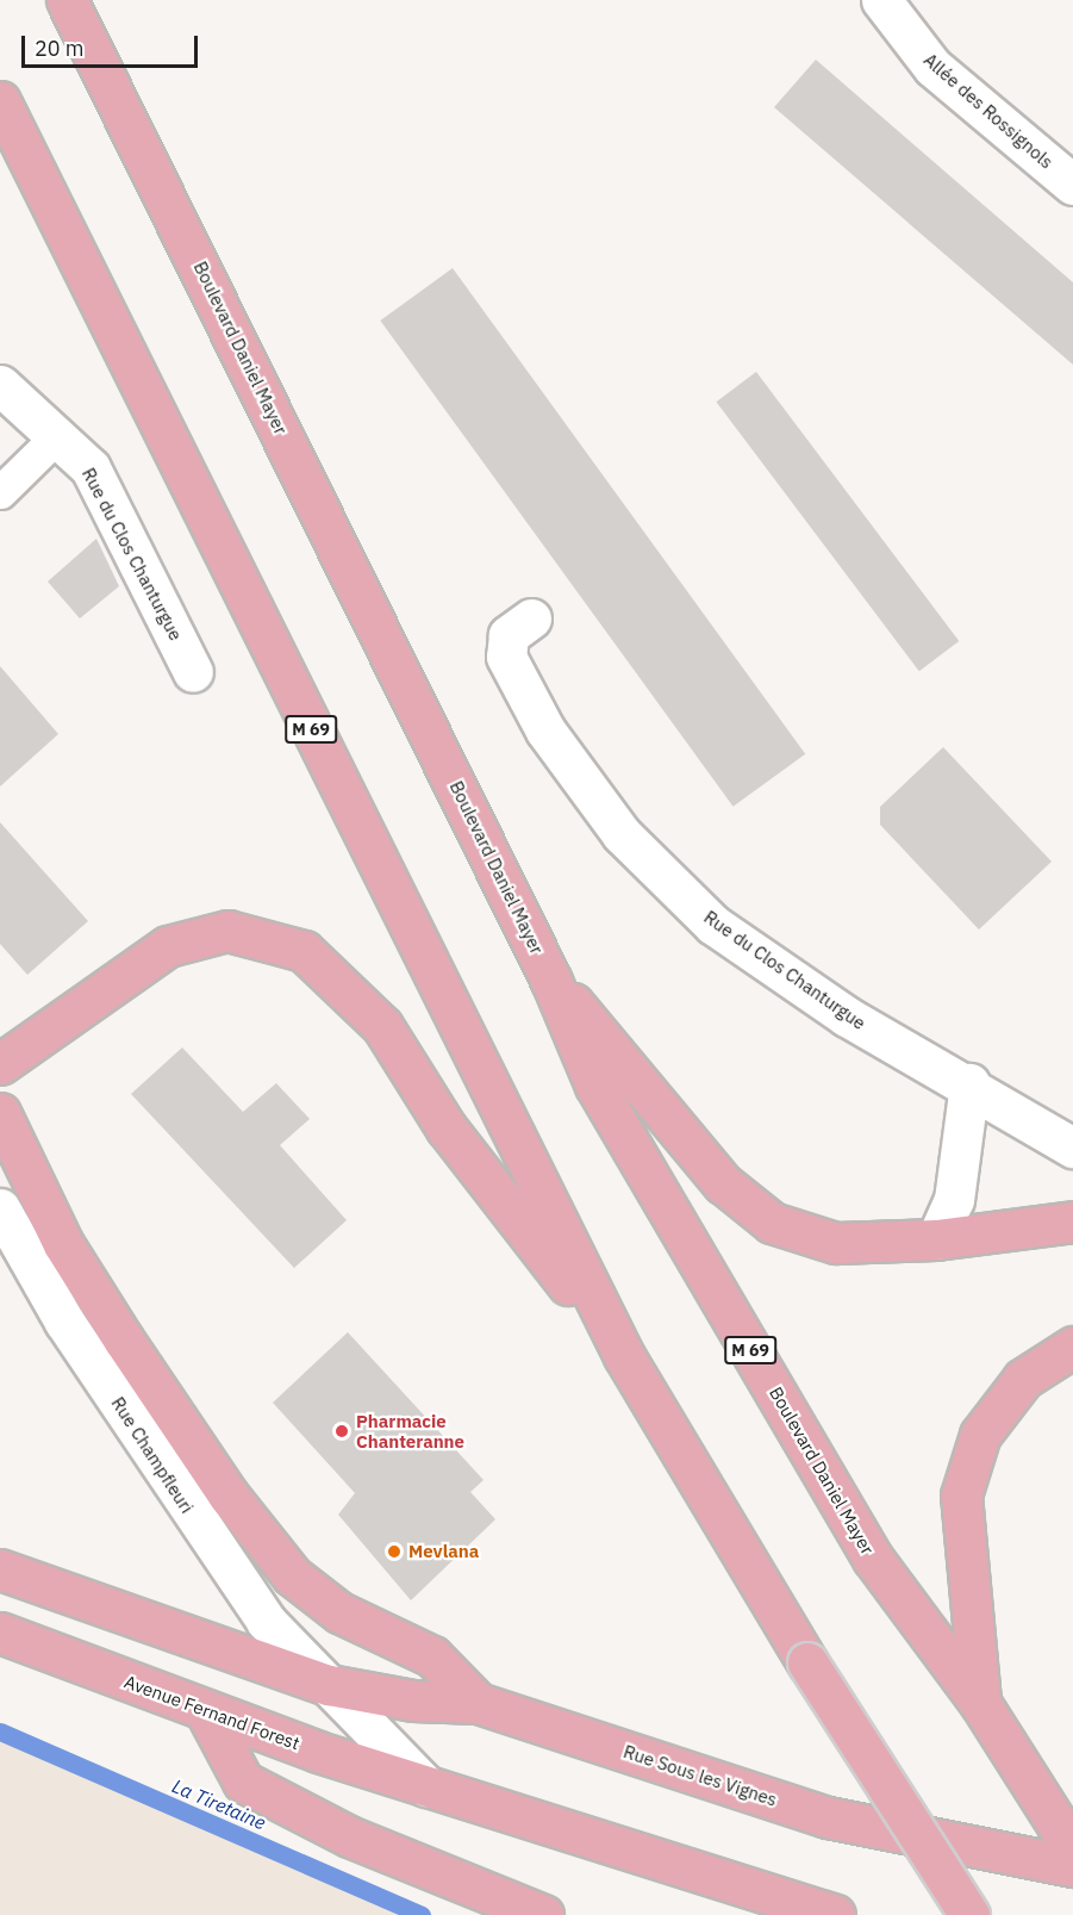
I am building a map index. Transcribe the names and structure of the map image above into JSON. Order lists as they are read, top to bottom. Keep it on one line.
{"streets":{"main road":["Boulevard Daniel Mayer","M 69","Avenue Fernand Forest","Rue Sous les Vignes"],"street":["Allée des Rossignols","Rue du Clos Chanturgue","Rue Champfleuri"]},"crossings":[["Boulevard Daniel Mayer","M 69"],["Rue Champfleuri","Avenue Fernand Forest"],["Rue Champfleuri","Rue Sous les Vignes"]],"water":["La Tiretaine"],"places":["Pharmacie Chanteranne","Mevlana"],"scale_bar":"20 m"}
